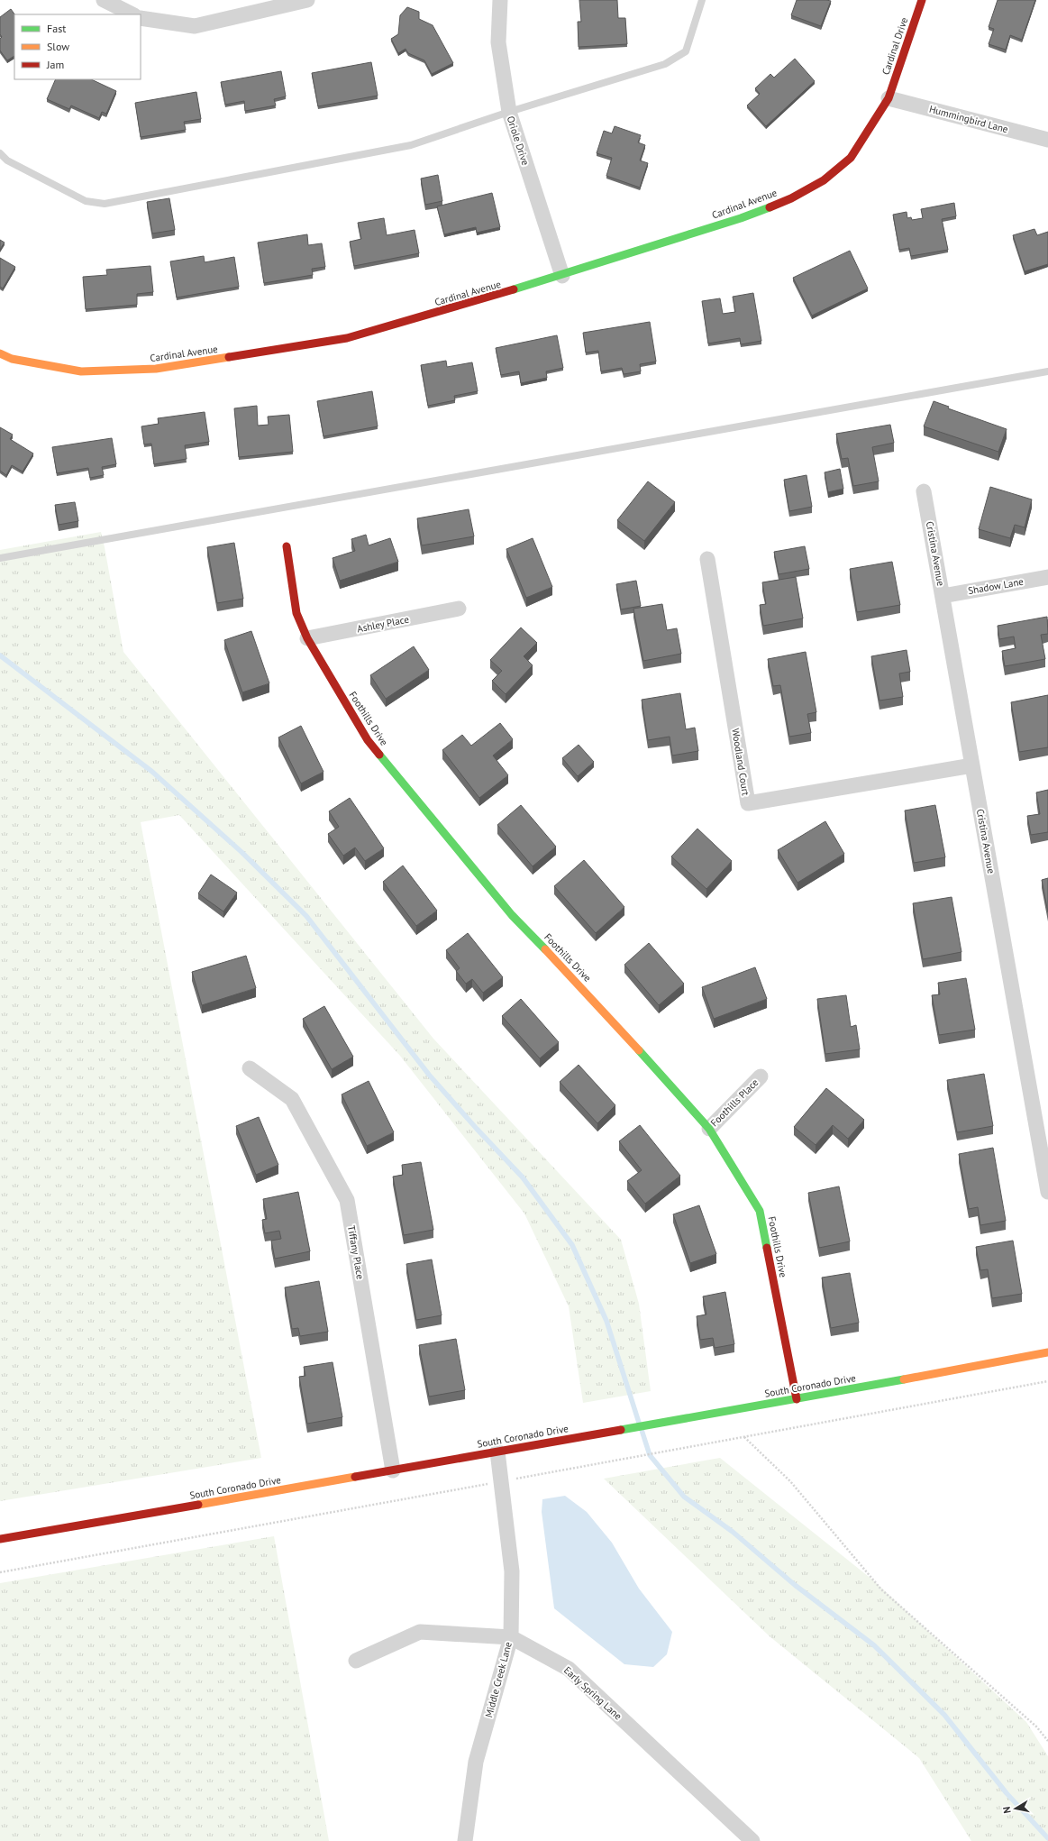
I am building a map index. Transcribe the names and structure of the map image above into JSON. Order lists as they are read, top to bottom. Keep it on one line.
{"streets":{"street":["Cardinal Drive","Hummingbird Lane","Oriole Drive","Cardinal Avenue","Cristina Avenue","Shadow Lane","Ashley Place","Foothills Drive","Woodland Court","Foothills Place","Tiffany Place","South Coronado Drive","Middle Creek Lane","Early Spring Lane"]},"crossings":[["Cardinal Drive","Hummingbird Lane"],["Cardinal Drive","Cardinal Avenue"],["Hummingbird Lane","Cardinal Avenue"],["Oriole Drive","Cardinal Avenue"],["Cristina Avenue","Shadow Lane"],["Cristina Avenue","Woodland Court"],["Ashley Place","Foothills Drive"],["Foothills Drive","Foothills Place"],["Foothills Drive","South Coronado Drive"],["Tiffany Place","South Coronado Drive"],["South Coronado Drive","Middle Creek Lane"],["Middle Creek Lane","Early Spring Lane"]],"legend":["Fast","Slow","Jam"],"north":"left"}
